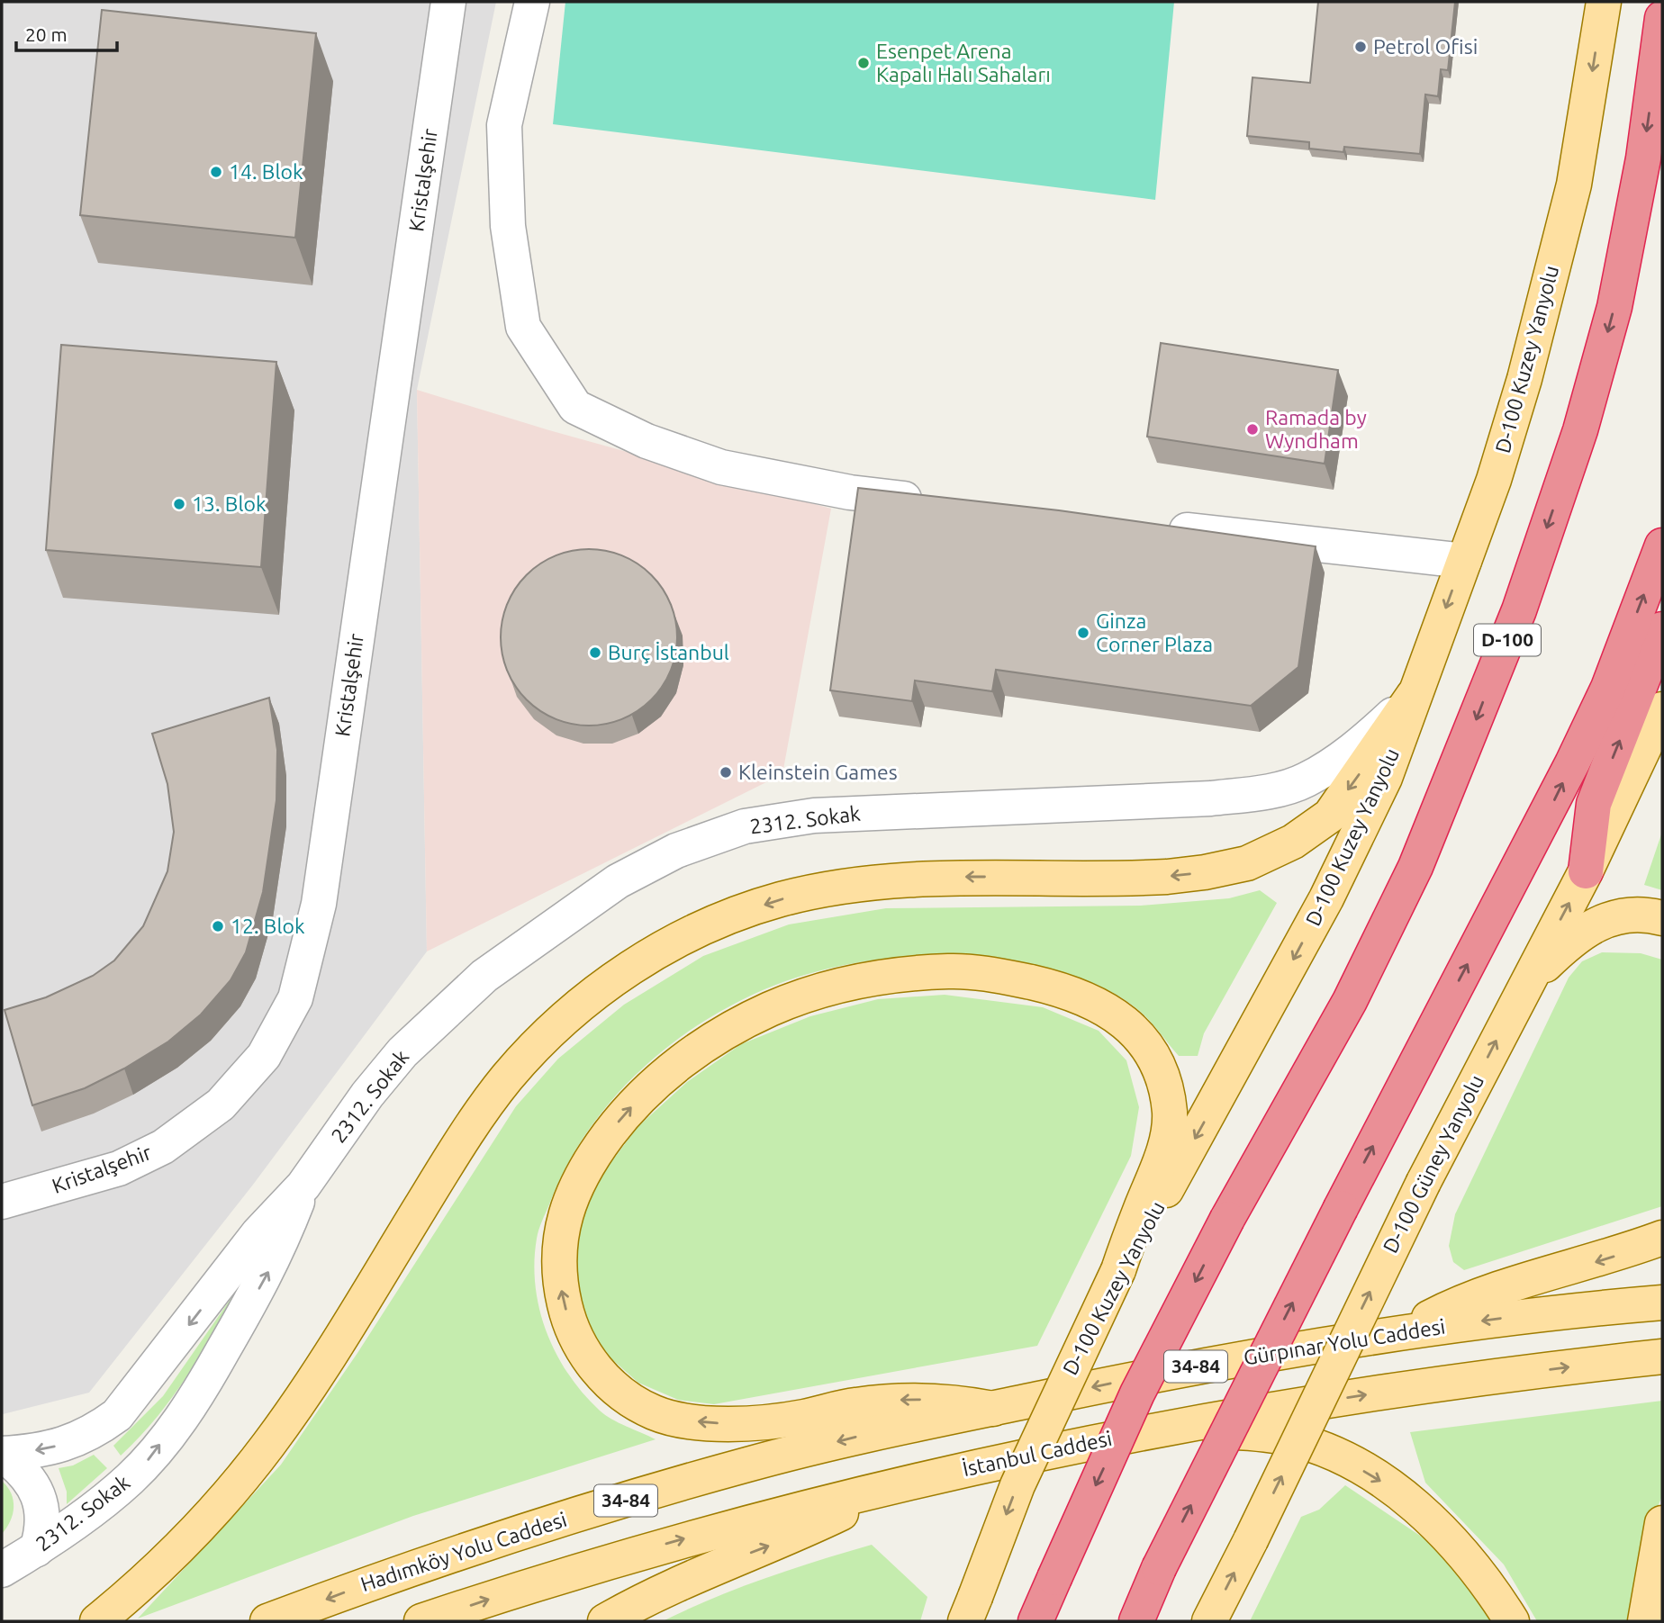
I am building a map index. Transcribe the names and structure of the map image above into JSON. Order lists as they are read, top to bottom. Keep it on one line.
{"streets":{"highway":["D-100"],"main road":["D-100 Kuzey Yanyolu","D-100 Güney Yanyolu","Gürpınar Yolu Caddesi","34-84","İstanbul Caddesi","Hadımköy Yolu Caddesi"],"street":["Kristalşehir","2312. Sokak"]},"crossings":[["D-100 Kuzey Yanyolu","2312. Sokak"],["Gürpınar Yolu Caddesi","Hadımköy Yolu Caddesi"],["34-84","İstanbul Caddesi"]],"one_way":["D-100 Kuzey Yanyolu","D-100 Güney Yanyolu"],"places":["Petrol Ofisi","Esenpet Arena Kapalı Halı Sahaları","14. Blok","Ramada by Wyndham","13. Blok","Ginza Corner Plaza","Burç İstanbul","Kleinstein Games","12. Blok"],"scale_bar":"20 m"}
